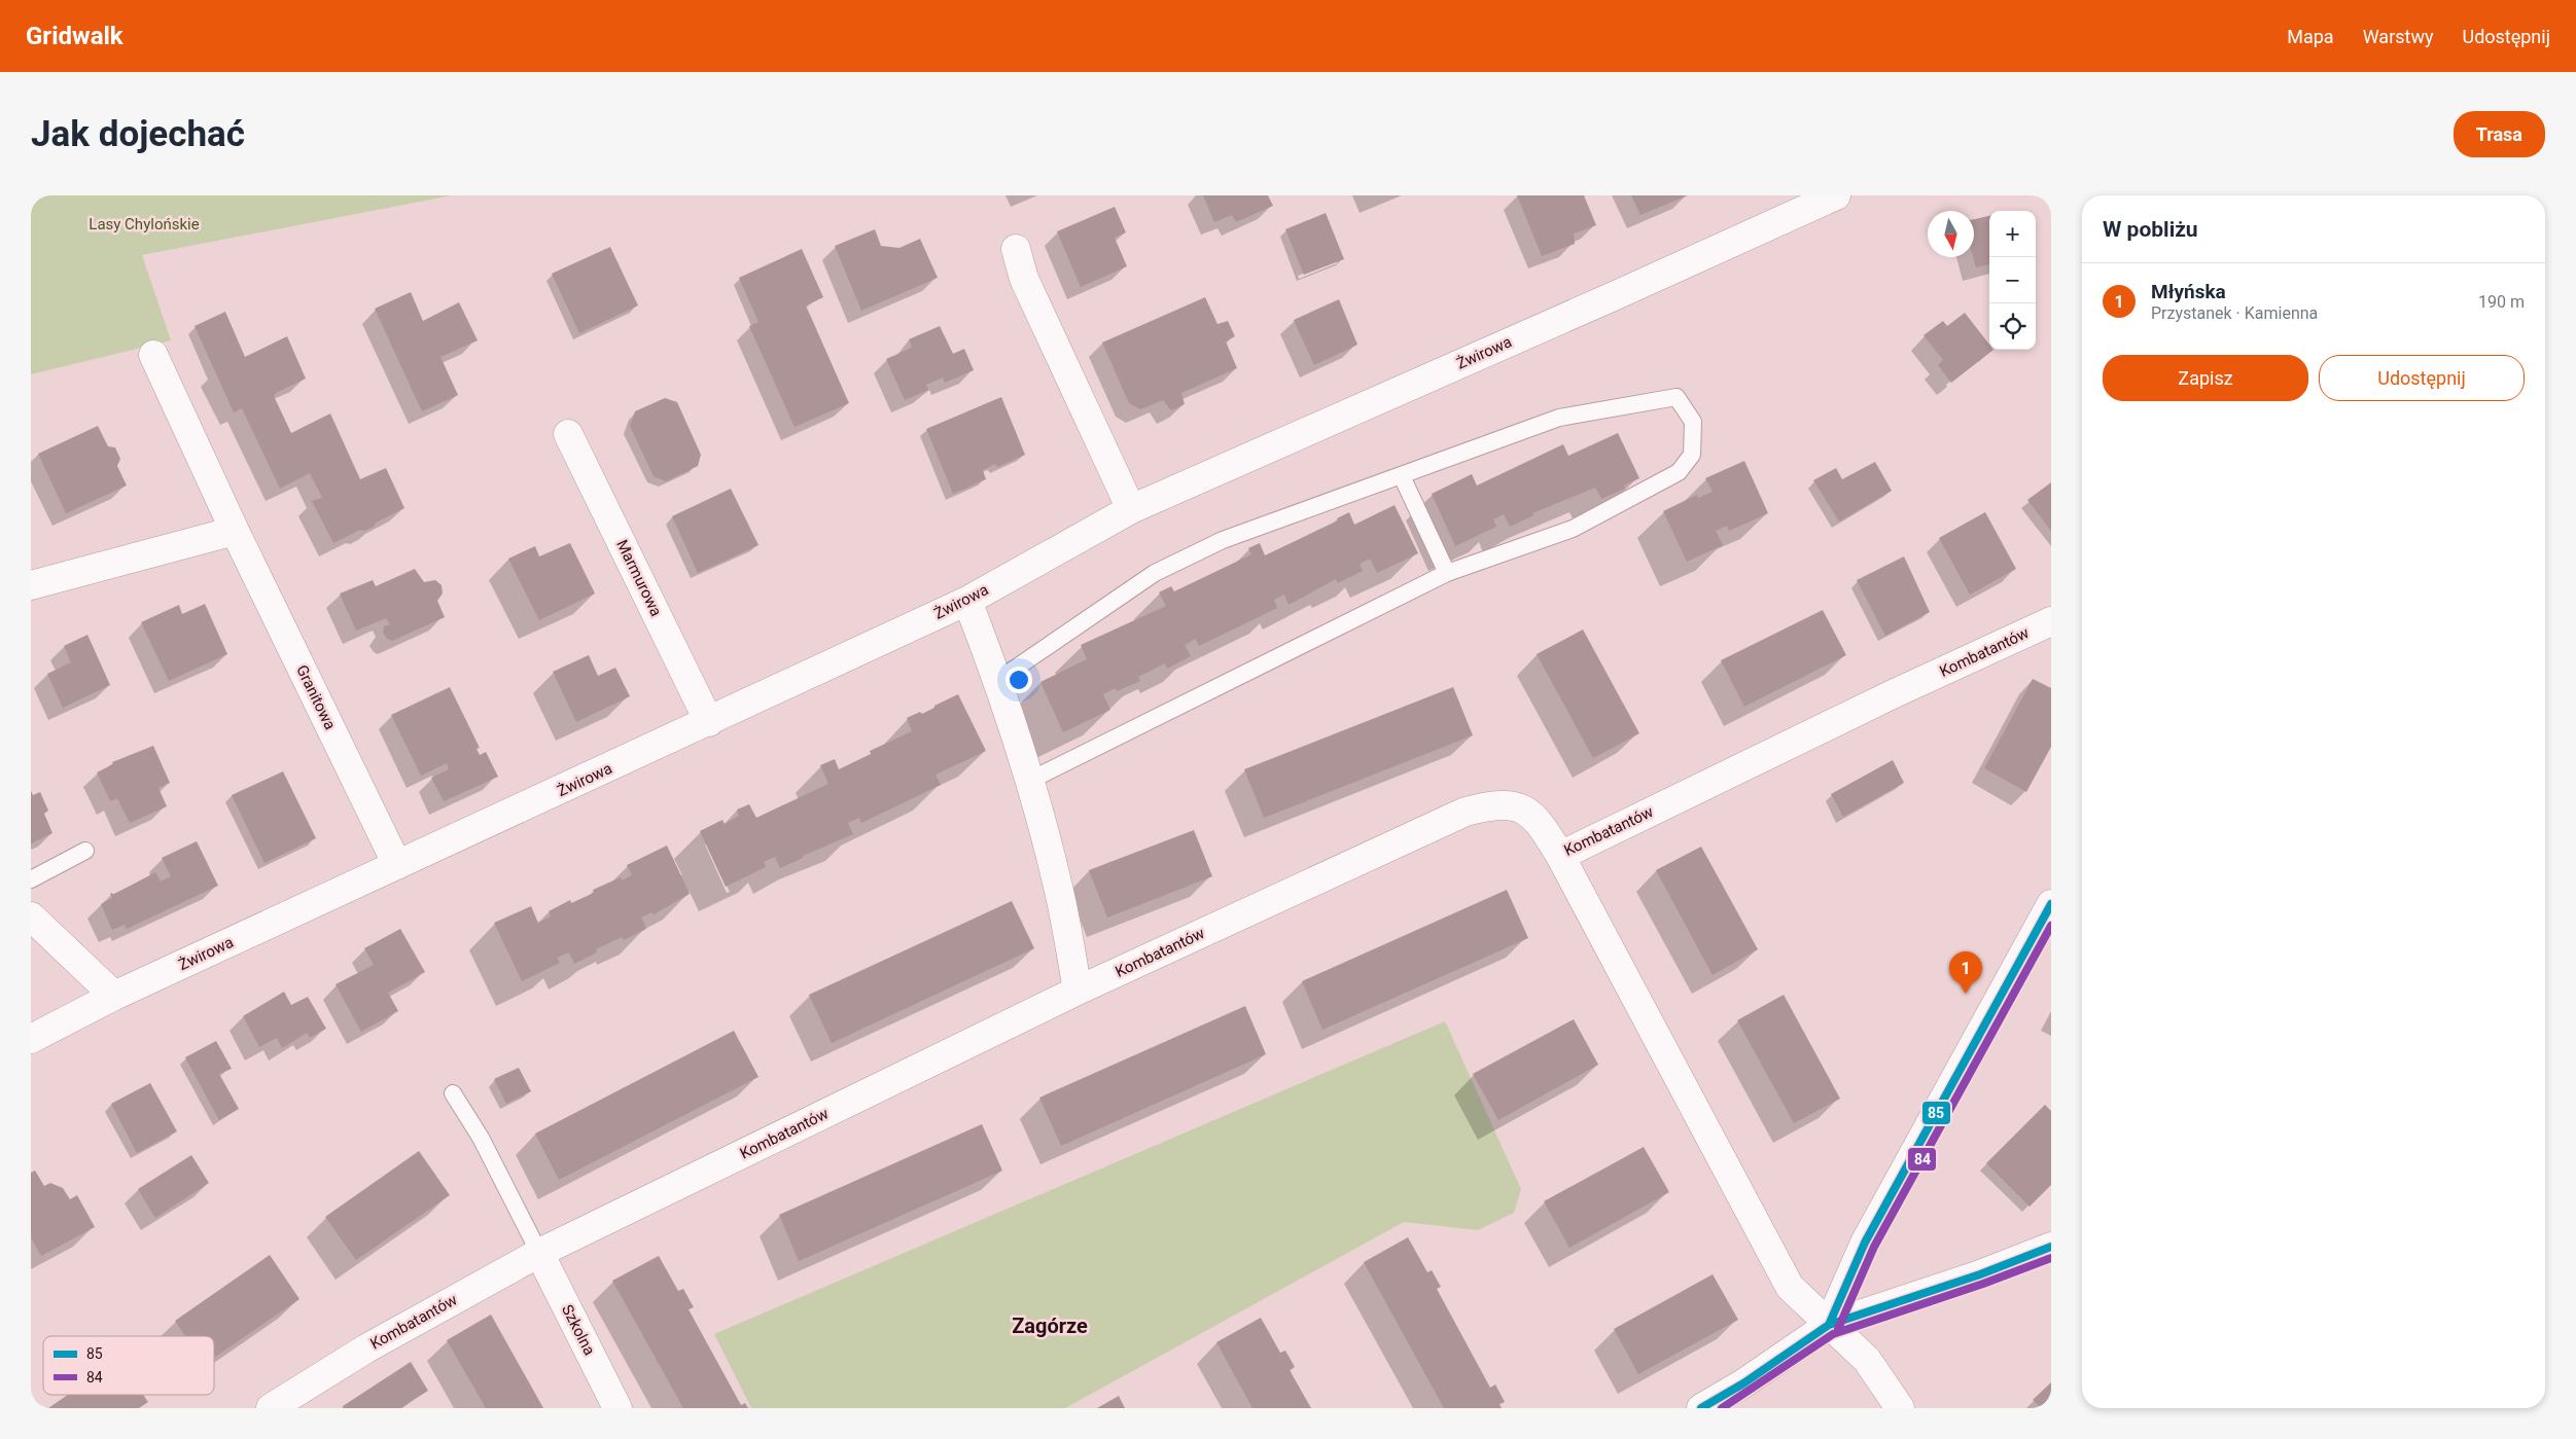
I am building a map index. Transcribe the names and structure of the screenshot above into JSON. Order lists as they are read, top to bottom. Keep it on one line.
{"streets":{"street":["Żwirowa","Marmurowa","Kombatantów","Granitowa","Szkolna"]},"crossings":[["Żwirowa","Marmurowa"],["Żwirowa","Granitowa"],["Kombatantów","Szkolna"]],"districts":["Zagórze"],"parks":["Lasy Chylońskie"],"lines":["transit line 85","transit line 84"],"legend":["85","84"],"north":"bottom","page":{"header":"Gridwalk","nav":["Mapa","Warstwy","Udostępnij"],"buttons":["Trasa",["Zapisz","Udostępnij"]],"title":"Jak dojechać","heading":"W pobliżu","map_buttons":["+","−"],"list":[{"mark":"1","name":"Młyńska","note":"Przystanek · Kamienna","value":"190 m"}],"pins":"1"}}
